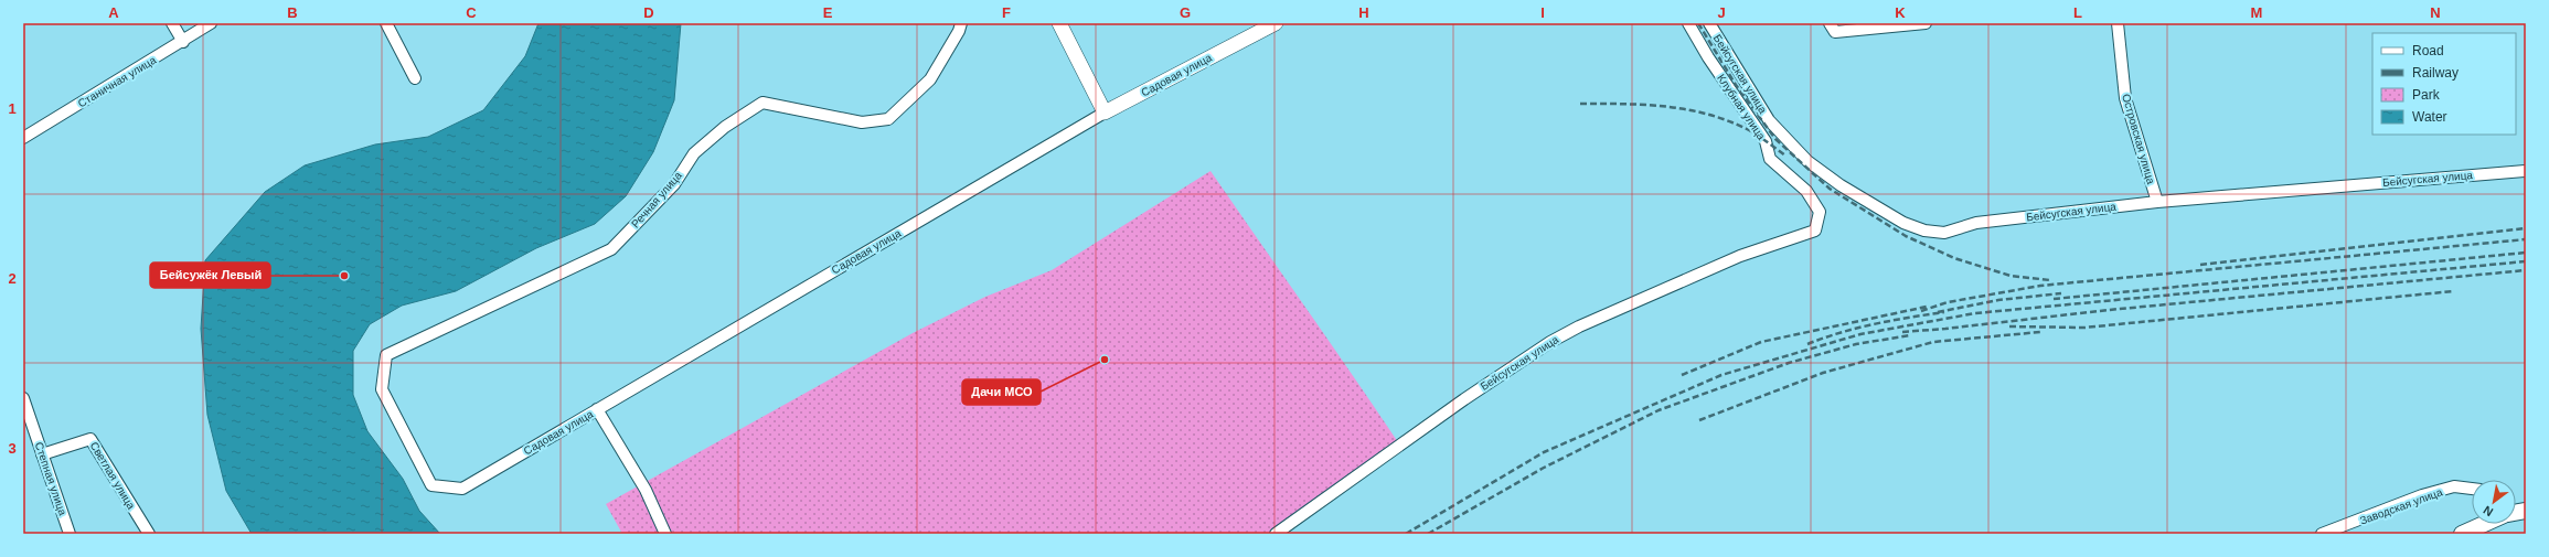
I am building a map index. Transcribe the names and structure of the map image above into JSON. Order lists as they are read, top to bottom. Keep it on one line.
{"streets":{"street":["Бейсугская улица","Садовая улица","Станичная улица","Клубная улица","Островская улица","Речная улица","Светлая улица","Степная улица","Заводская улица"]},"crossings":[["Бейсугская улица","Клубная улица"],["Бейсугская улица","Островская улица"],["Садовая улица","Речная улица"],["Светлая улица","Степная улица"]],"places":["Бейсужёк Левый","Дачи МСО"],"legend":["Road","Railway","Park","Water"],"north":"bottom left","grid":{"columns":["A","B","C","D","E","F","G","H","I","J","K","L","M","N"],"rows":["1","2","3"]}}
